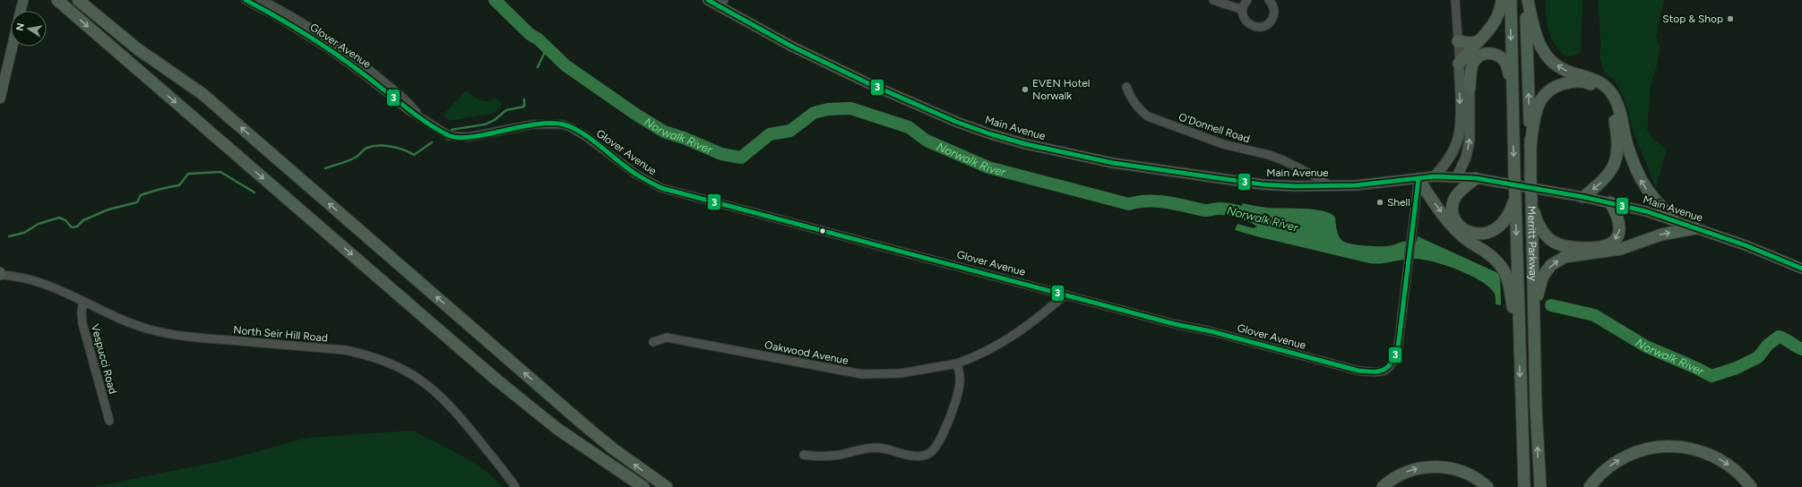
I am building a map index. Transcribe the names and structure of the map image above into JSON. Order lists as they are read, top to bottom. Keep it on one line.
{"streets":{"highway":["Merritt Parkway"],"main road":["Main Avenue"],"street":["Glover Avenue","O'Donnell Road","North Seir Hill Road","Oakwood Avenue","Vespucci Road"]},"crossings":[["Glover Avenue","Main Avenue"],["Glover Avenue","Oakwood Avenue"],["Main Avenue","O'Donnell Road"],["North Seir Hill Road","Vespucci Road"]],"water":["Norwalk River"],"places":["Stop & Shop","EVEN Hotel Norwalk","Shell"],"lines":["transit line 3"],"north":"left"}
